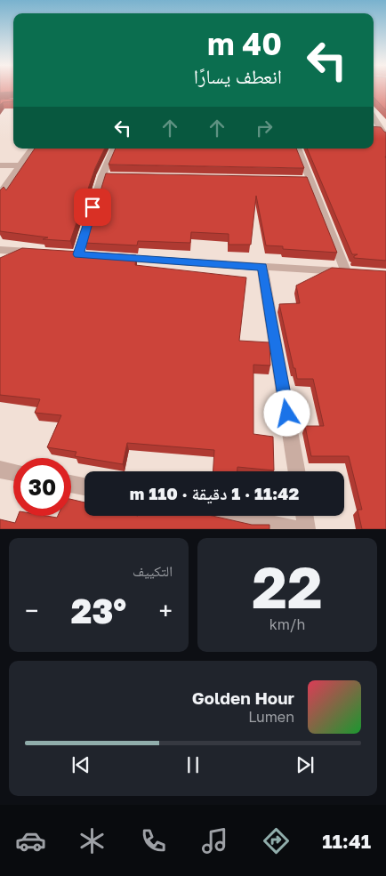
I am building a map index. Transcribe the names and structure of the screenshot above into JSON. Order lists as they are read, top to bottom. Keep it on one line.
{"page":{"turn":["40 m","انعطف يسارًا"],"limit":"30","trip":"11:42 · 1 دقيقة · 110 m","tile":[["22","km/h"],"التكييف"],"heat":["−","23°","+"],"song":["Golden Hour","Lumen"],"tabs":"11:41"}}
